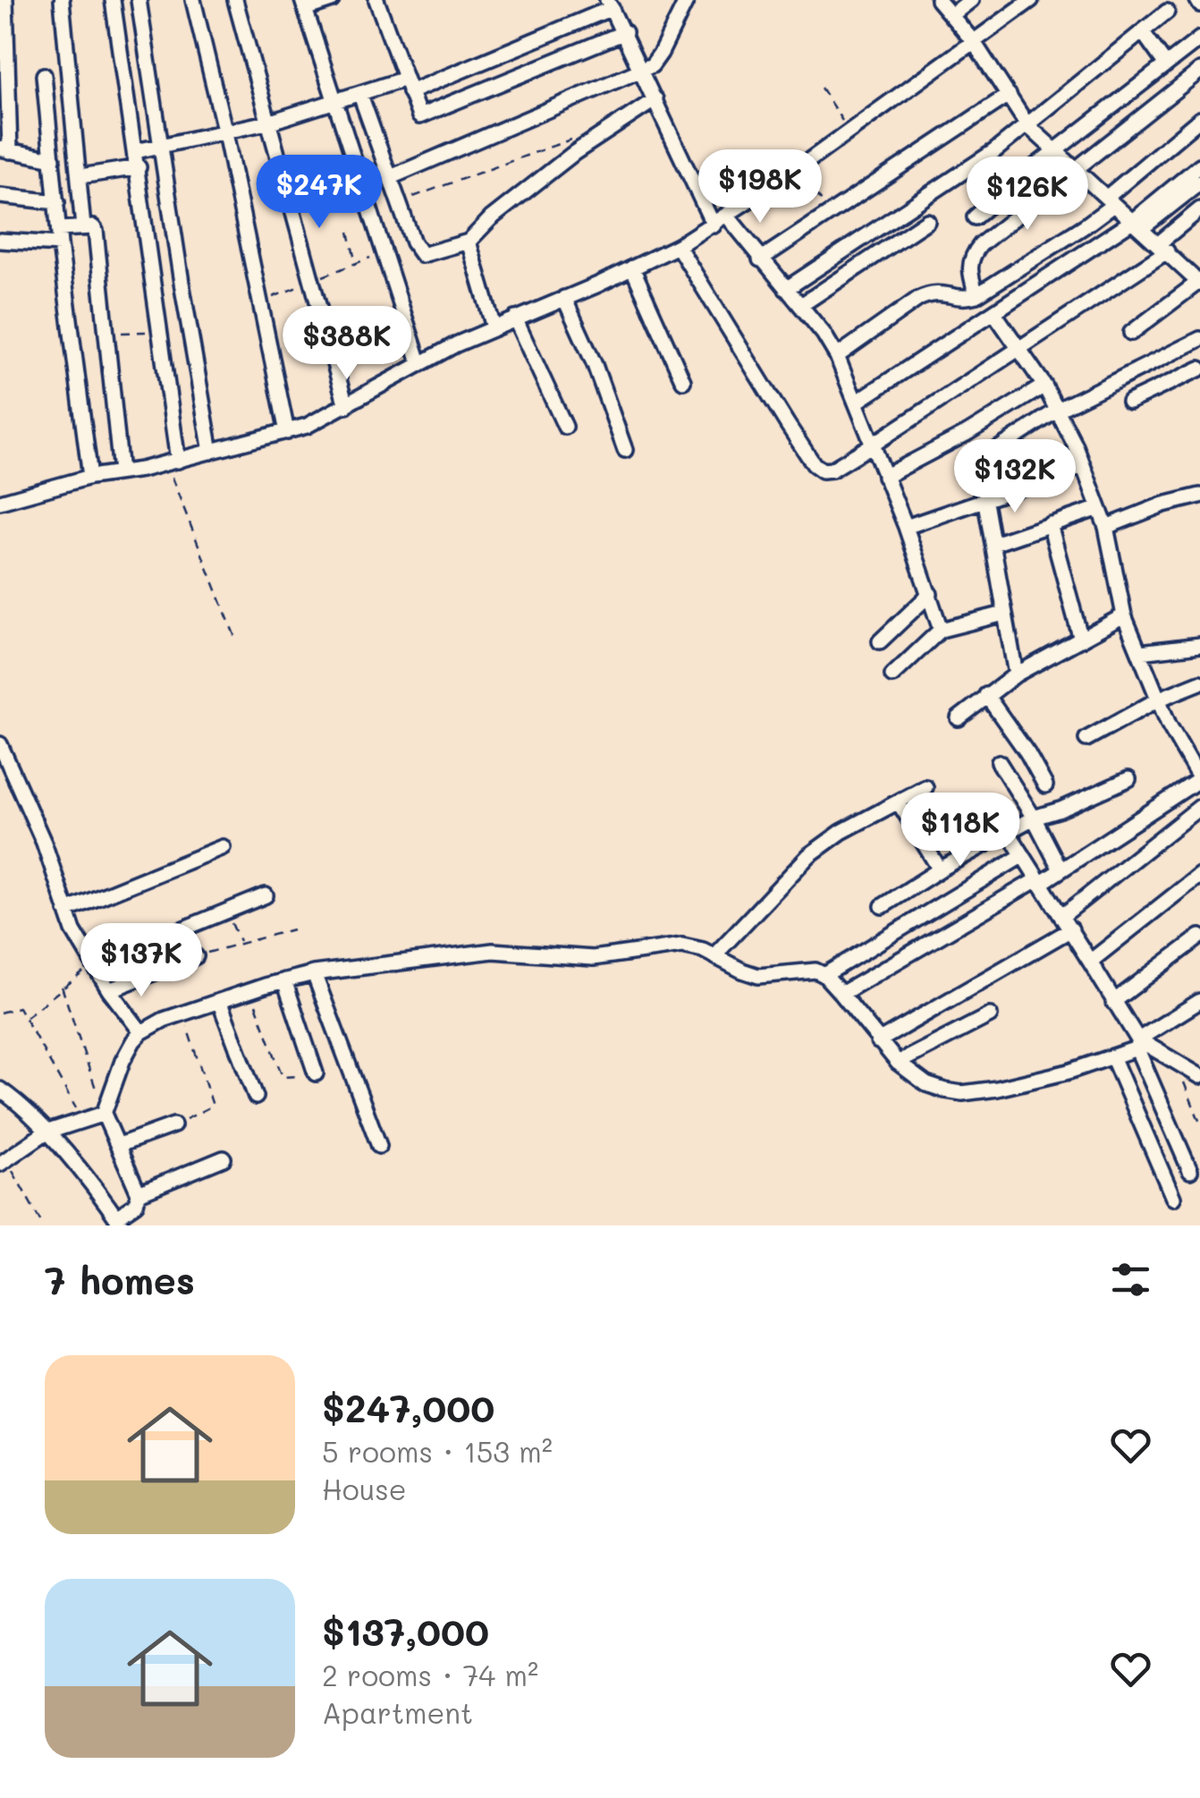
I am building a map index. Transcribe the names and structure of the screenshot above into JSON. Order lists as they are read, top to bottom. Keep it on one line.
{"page":{"price":["$198K","$247K","$126K","$388K","$132K","$118K","$137K"],"heading":"7 homes","list":[{"name":"$247,000","note":"5 rooms · 153 m² · House"},{"name":"$137,000","note":"2 rooms · 74 m² · Apartment"}]}}
